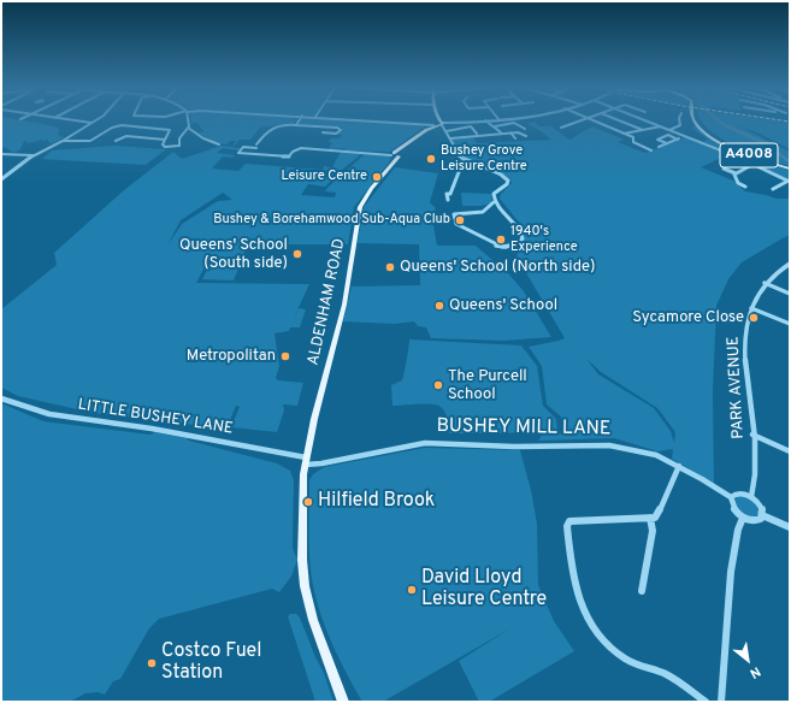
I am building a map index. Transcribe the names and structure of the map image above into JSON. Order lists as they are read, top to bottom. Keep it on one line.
{"streets":{"main road":["A4008","ALDENHAM ROAD"],"street":["PARK AVENUE","LITTLE BUSHEY LANE","BUSHEY MILL LANE"]},"crossings":[["ALDENHAM ROAD","LITTLE BUSHEY LANE"],["ALDENHAM ROAD","BUSHEY MILL LANE"],["LITTLE BUSHEY LANE","BUSHEY MILL LANE"]],"places":["Bushey Grove Leisure Centre","Leisure Centre","Bushey & Borehamwood Sub-Aqua Club","1940's Experience","Queens' School (South side)","Queens' School (North side)","Queens' School","Sycamore Close","Metropolitan","The Purcell School","Hilfield Brook","David Lloyd Leisure Centre","Costco Fuel Station"],"north":"bottom right"}
